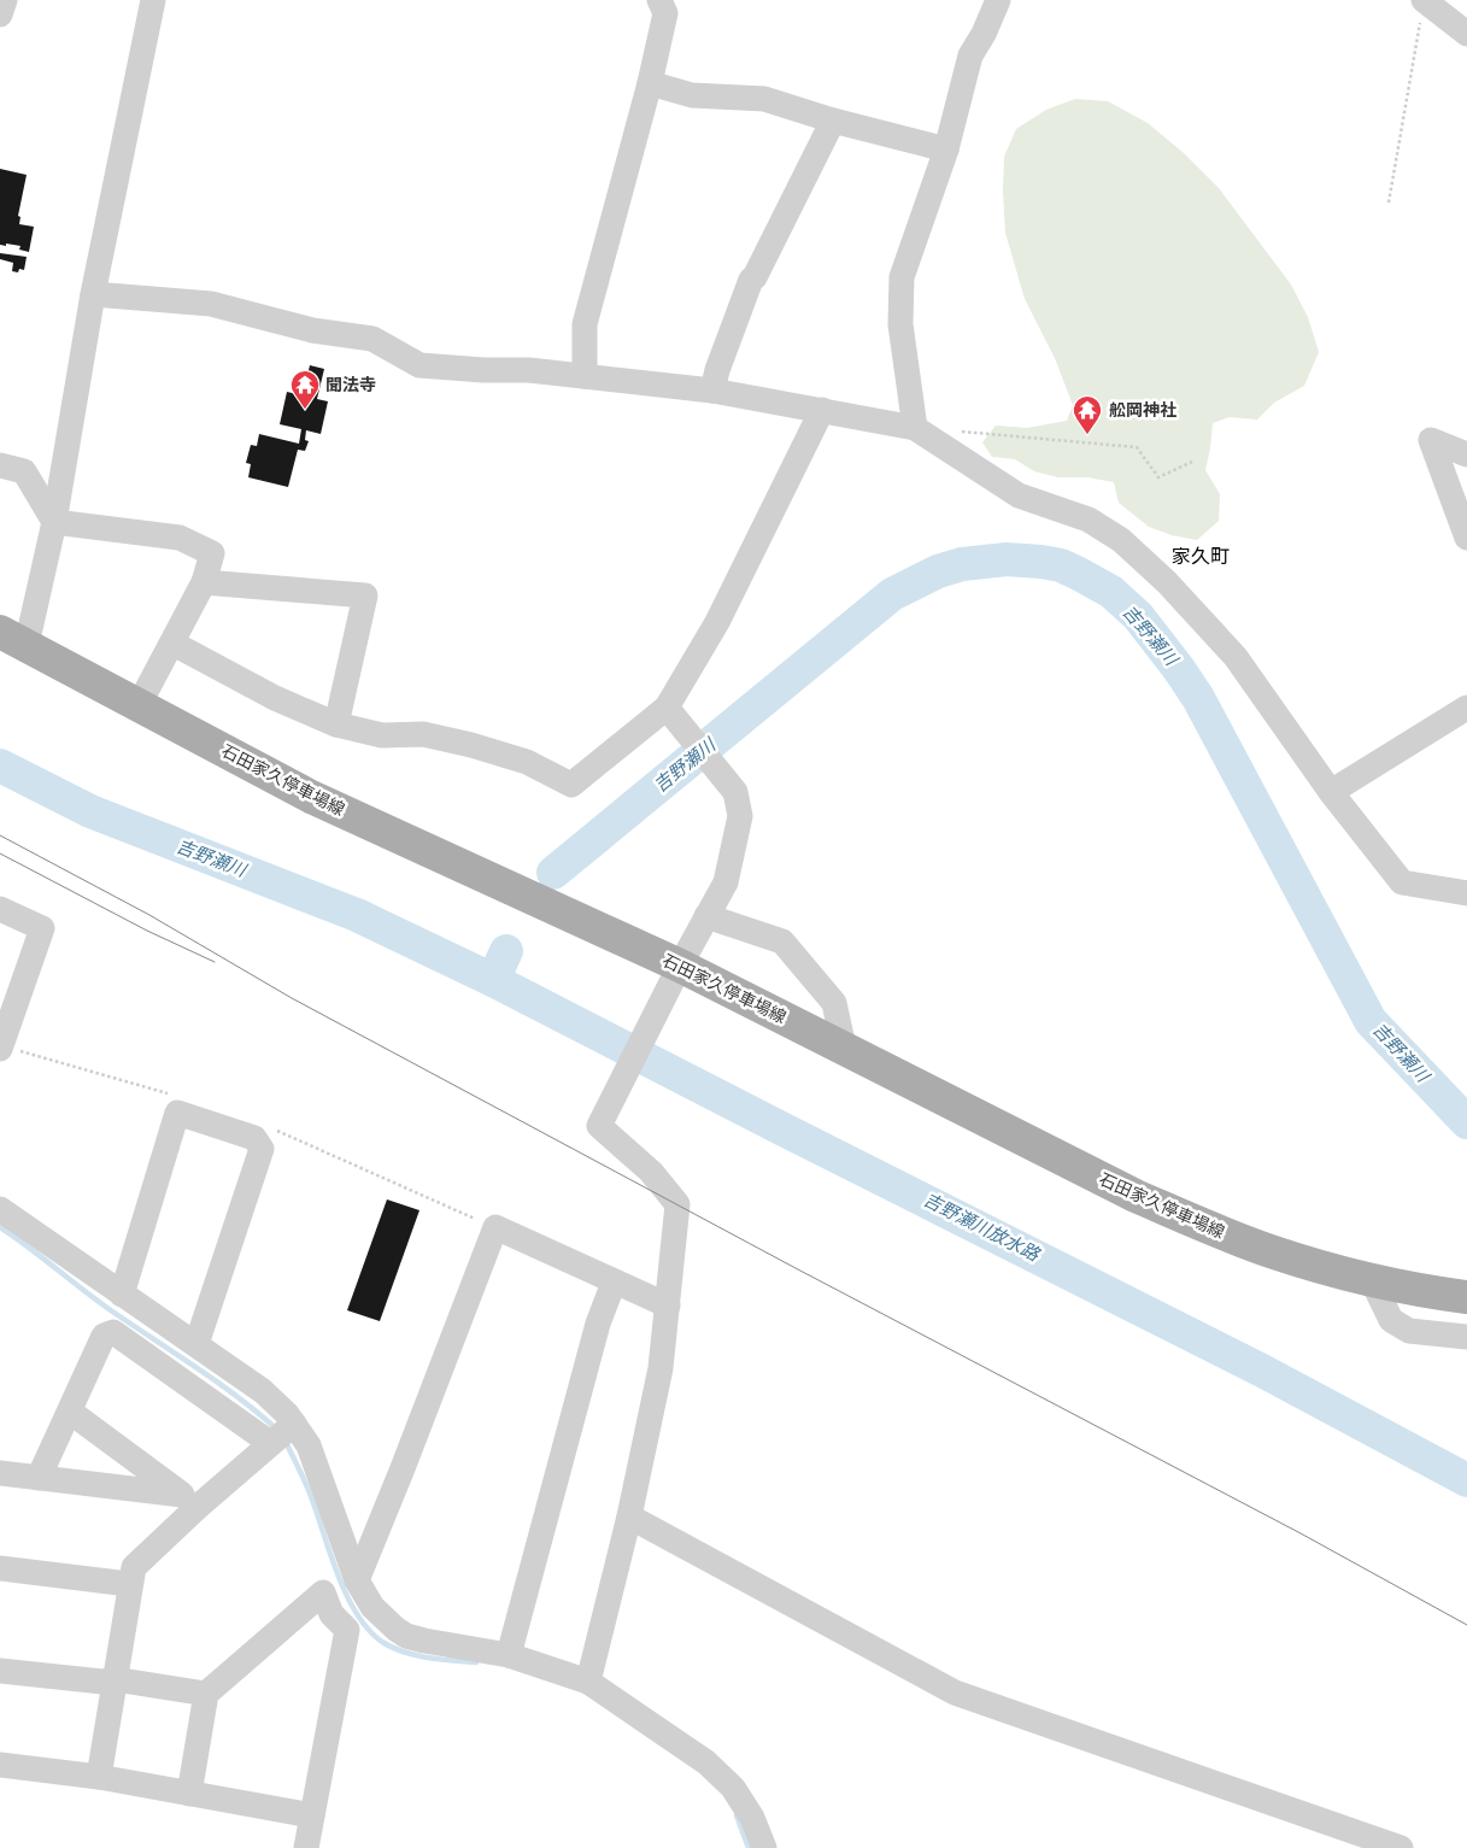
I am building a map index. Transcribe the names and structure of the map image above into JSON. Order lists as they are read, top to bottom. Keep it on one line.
{"streets":{"main road":["石田家久停車場線"]},"districts":["家久町"],"water":["吉野瀬川","吉野瀬川放水路"],"places":{"temple":["聞法寺","舩岡神社"]}}
